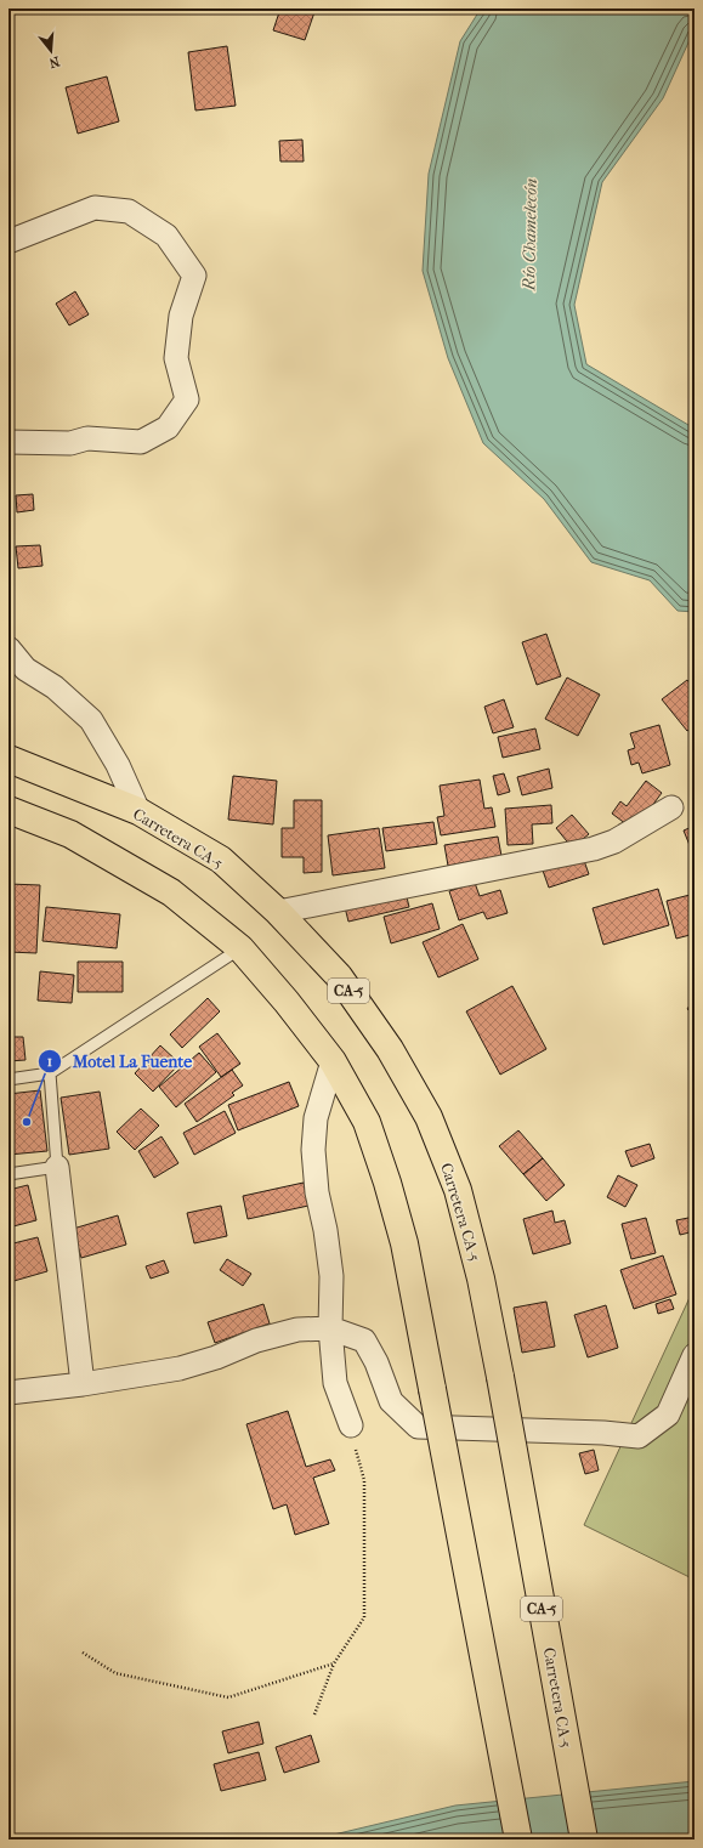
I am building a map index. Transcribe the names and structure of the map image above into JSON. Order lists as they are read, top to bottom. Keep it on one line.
{"streets":{"highway":["Carretera CA-5","CA-5"]},"water":["Río Chamelecón"],"places":["Motel La Fuente"],"north":"bottom"}
